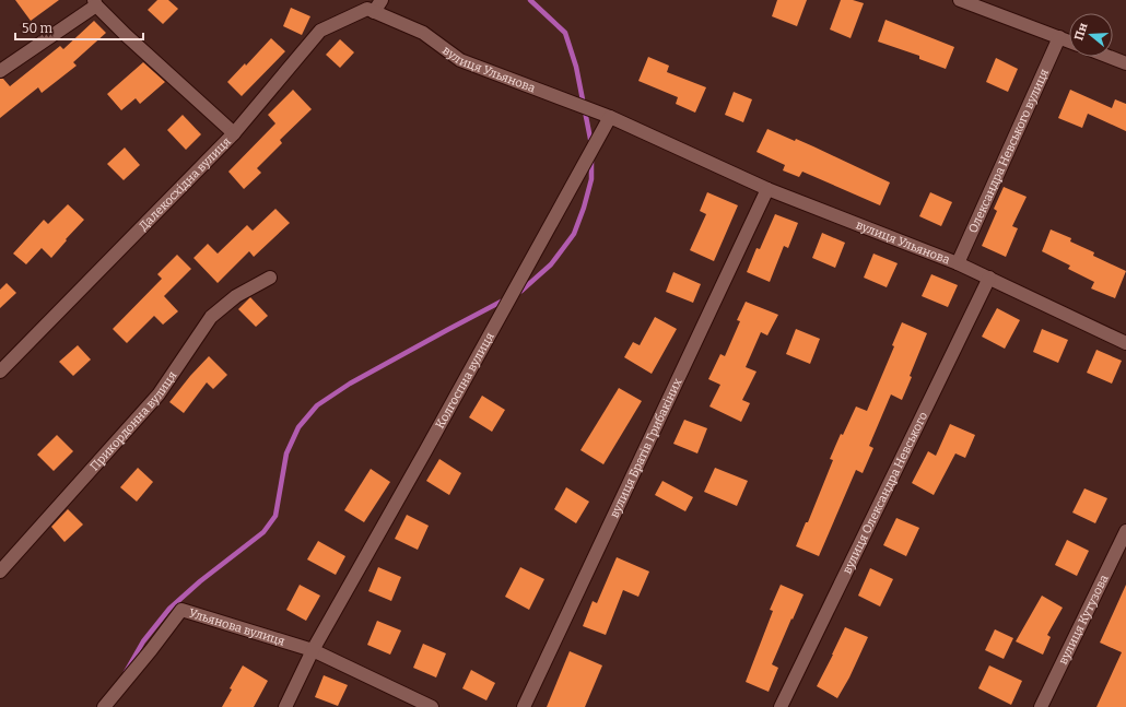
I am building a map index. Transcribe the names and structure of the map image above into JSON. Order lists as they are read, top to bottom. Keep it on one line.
{"streets":{"street":["вулиця Ульянова","Олександра Невського вулиця","Далекосхідна вулиця","Колгоспна вулиця","Прикордонна вулиця","вулиця Братів Грибакіних","вулиця Олександра Невського","вулиця Кутузова","Ульянова вулиця"]},"crossings":[["вулиця Ульянова","Олександра Невського вулиця"],["вулиця Ульянова","Далекосхідна вулиця"],["вулиця Ульянова","Колгоспна вулиця"],["вулиця Ульянова","вулиця Братів Грибакіних"],["вулиця Ульянова","вулиця Олександра Невського"],["Колгоспна вулиця","Ульянова вулиця"]],"scale_bar":"50 m","north":"left"}
